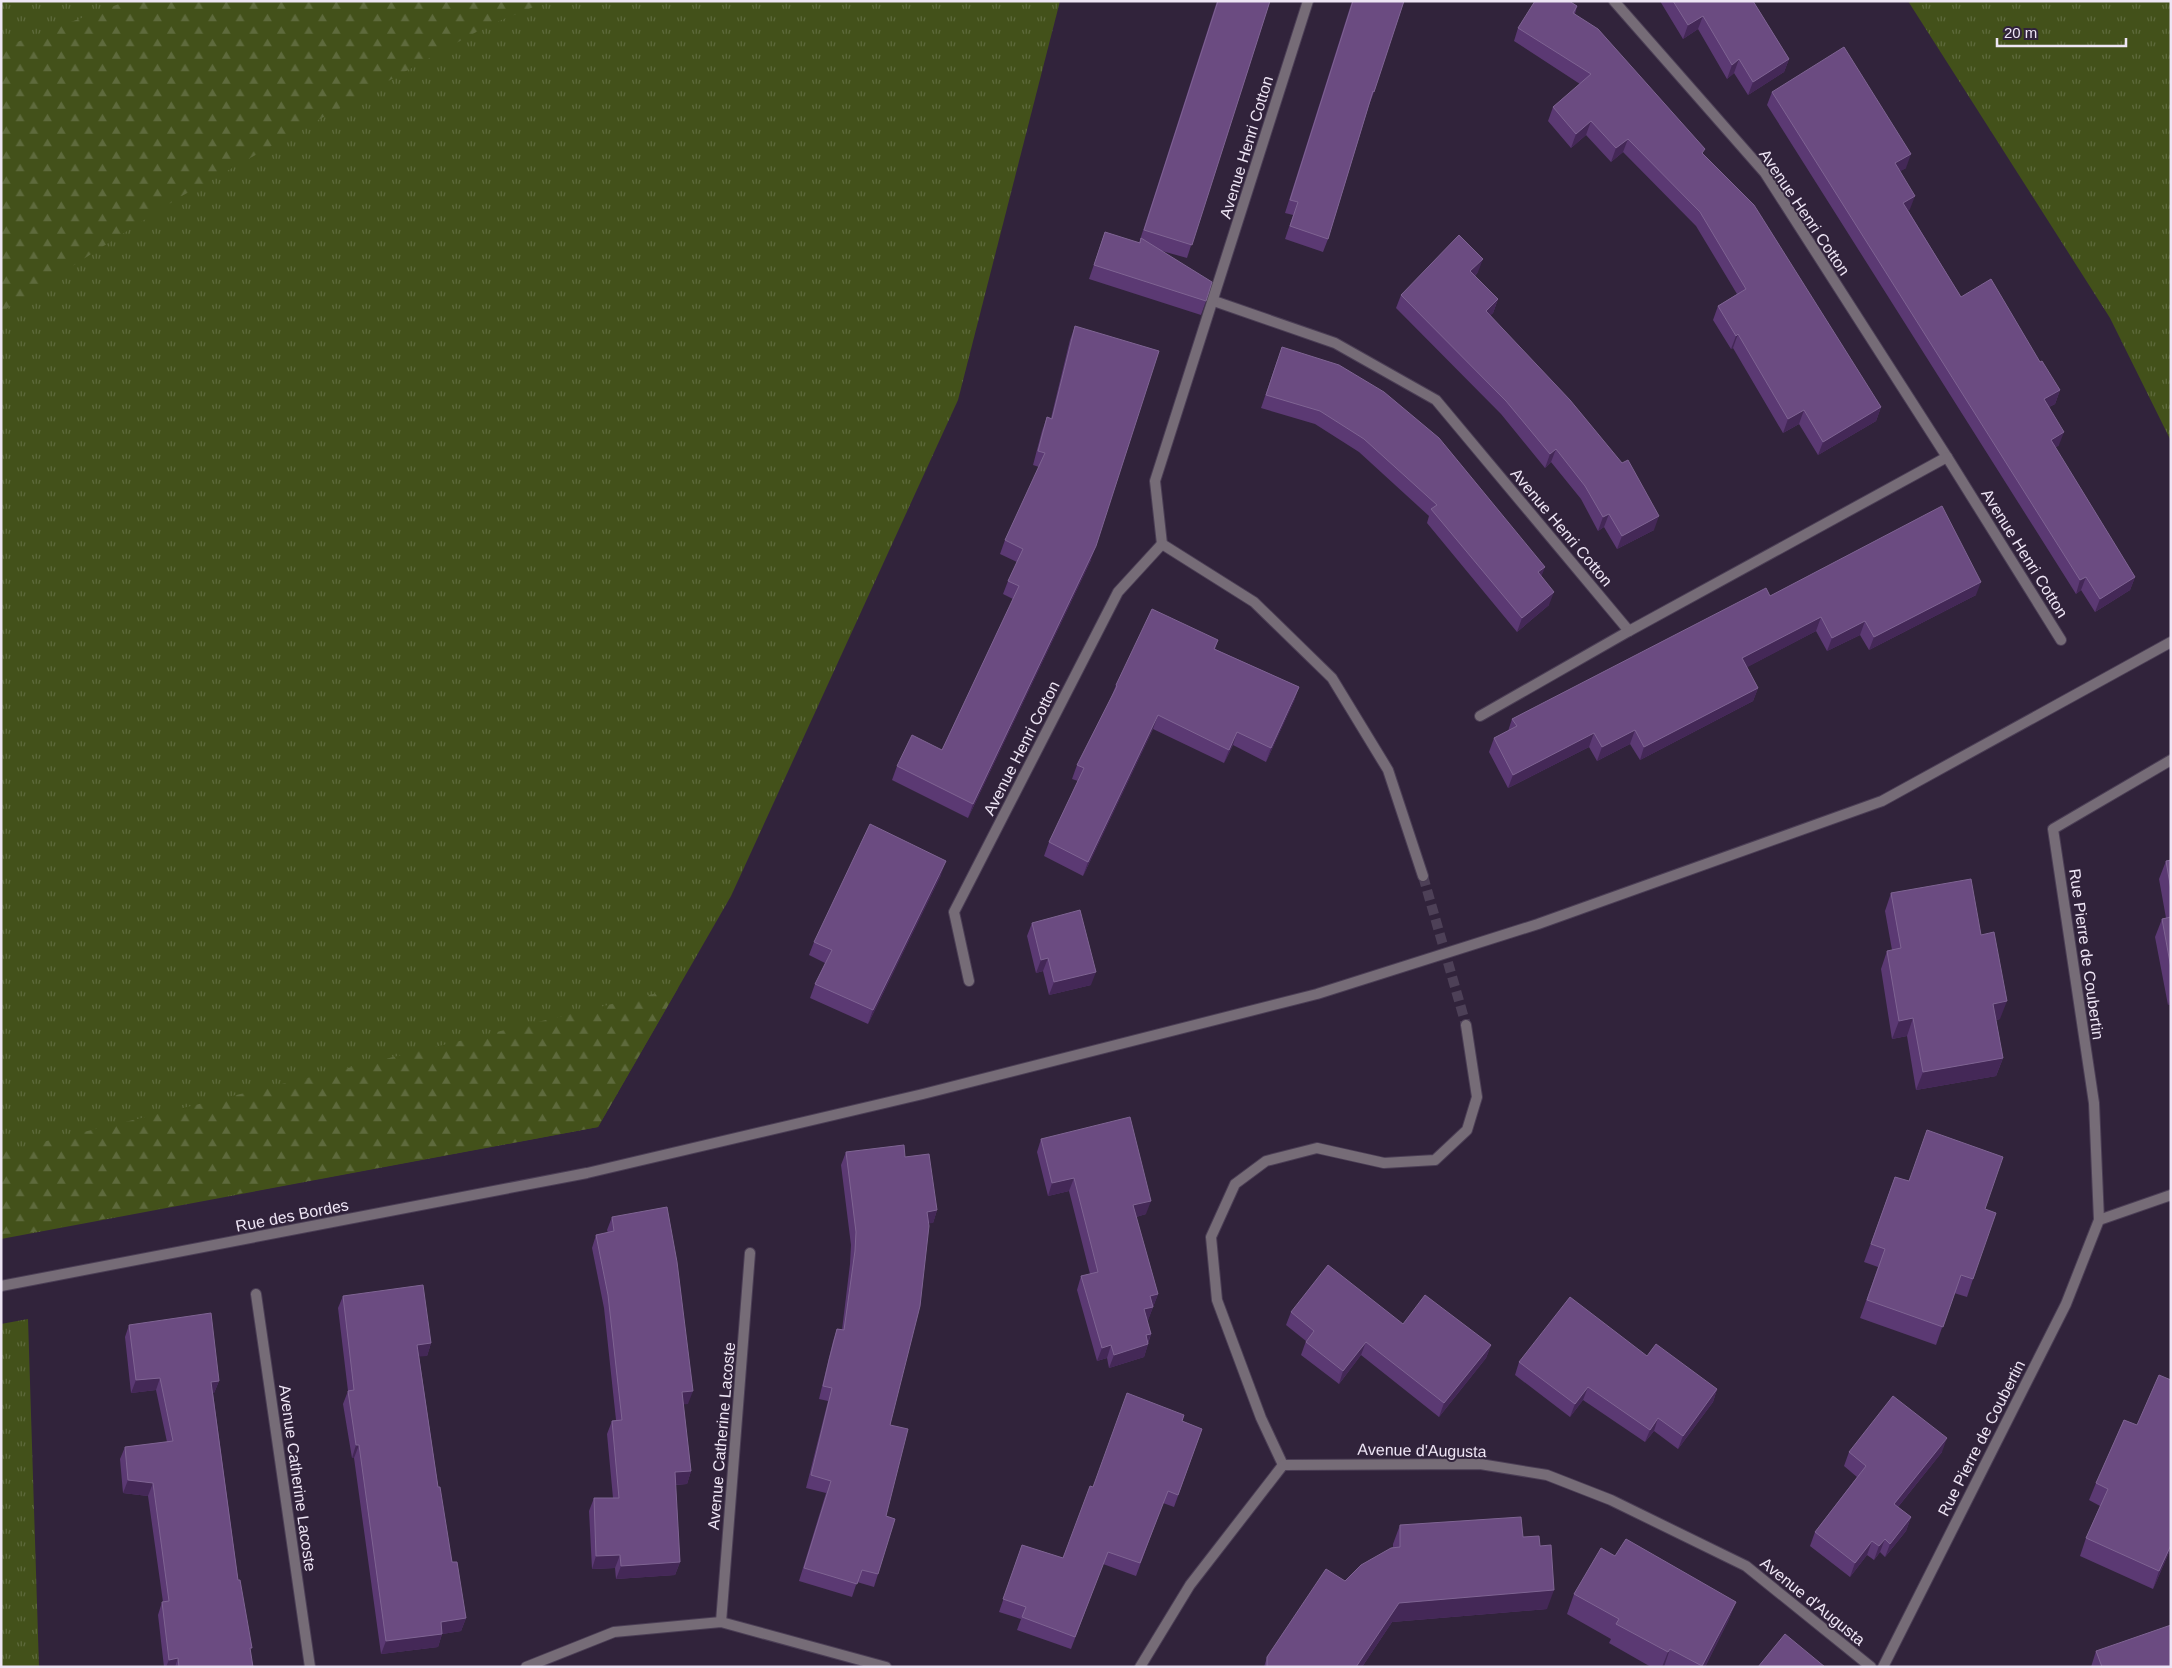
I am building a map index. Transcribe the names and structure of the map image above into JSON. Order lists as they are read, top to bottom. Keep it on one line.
{"streets":{"street":["Avenue Henri Cotton","Rue Pierre de Coubertin","Rue des Bordes","Avenue Catherine Lacoste","Avenue d'Augusta"]},"scale_bar":"20 m"}
